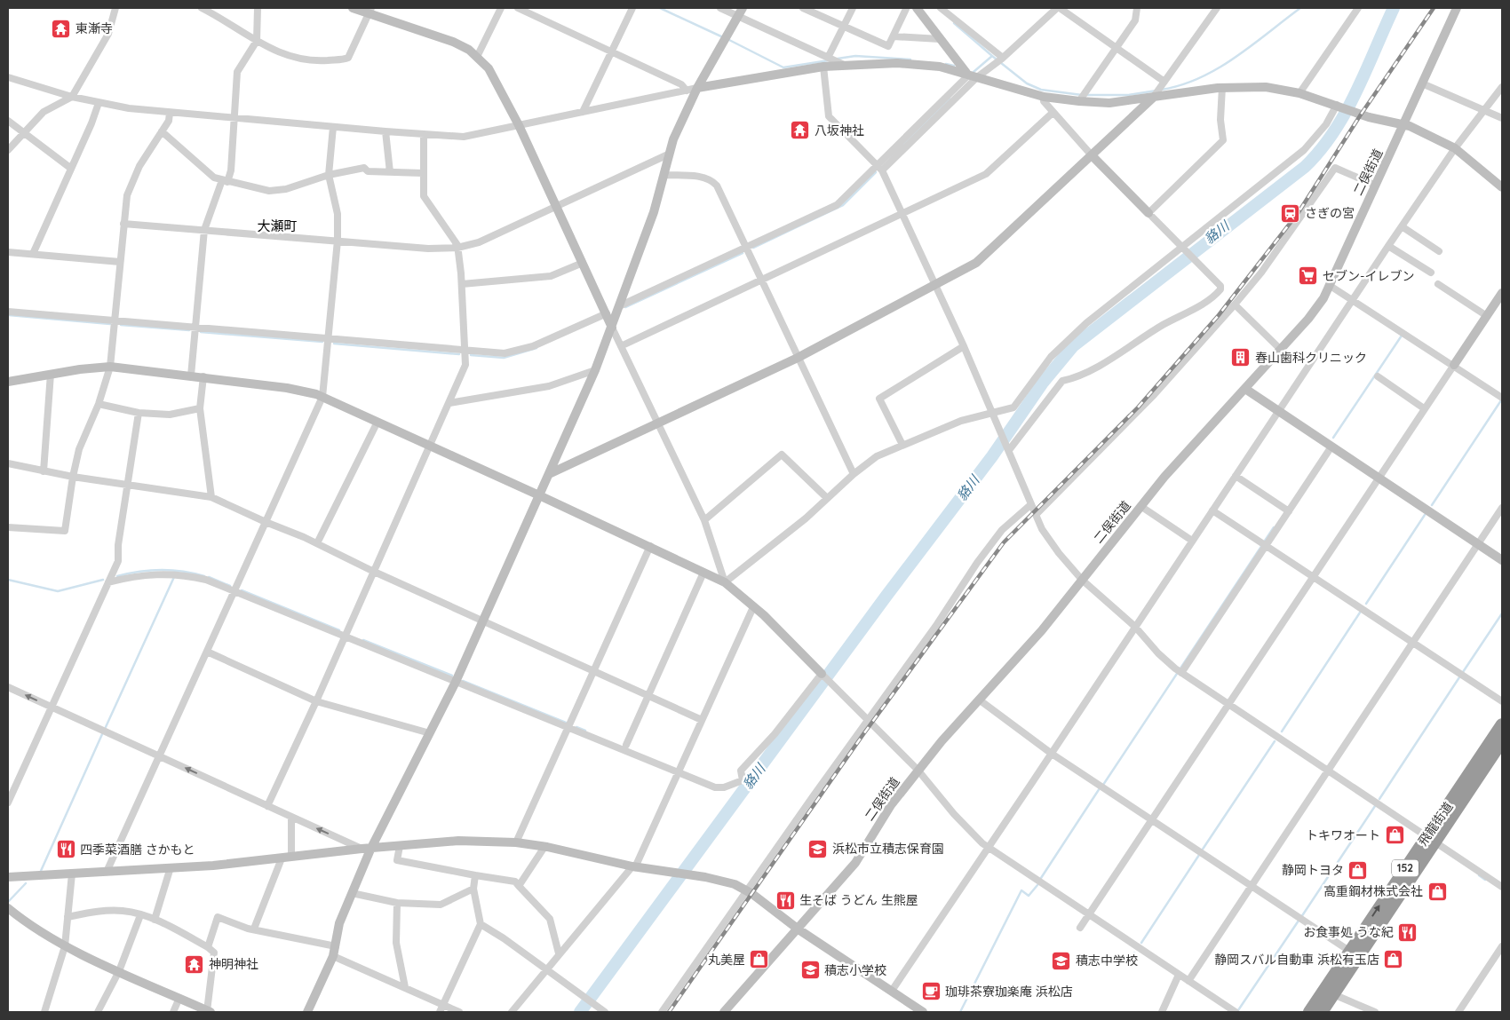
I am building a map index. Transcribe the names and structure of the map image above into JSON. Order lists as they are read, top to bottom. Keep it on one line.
{"streets":{"highway":["飛龍街道","152"],"street":["二俣街道"]},"districts":["大瀬町"],"water":["貉川"],"places":{"temple":["東漸寺","八坂神社","神明神社"],"station":["さぎの宮"],"supermarket":["セブン-イレブン"],"building":["春山歯科クリニック"],"shop":["トキワオート","静岡トヨタ","高重鋼材株式会社","丸美屋","静岡スバル自動車 浜松有玉店"],"school or university":["浜松市立積志保育園","積志中学校","積志小学校"],"restaurant":["四季菜酒膳 さかもと","生そば うどん 生熊屋","お食事処 うな紀"],"cafe":["珈琲茶寮珈楽庵 浜松店"]}}
